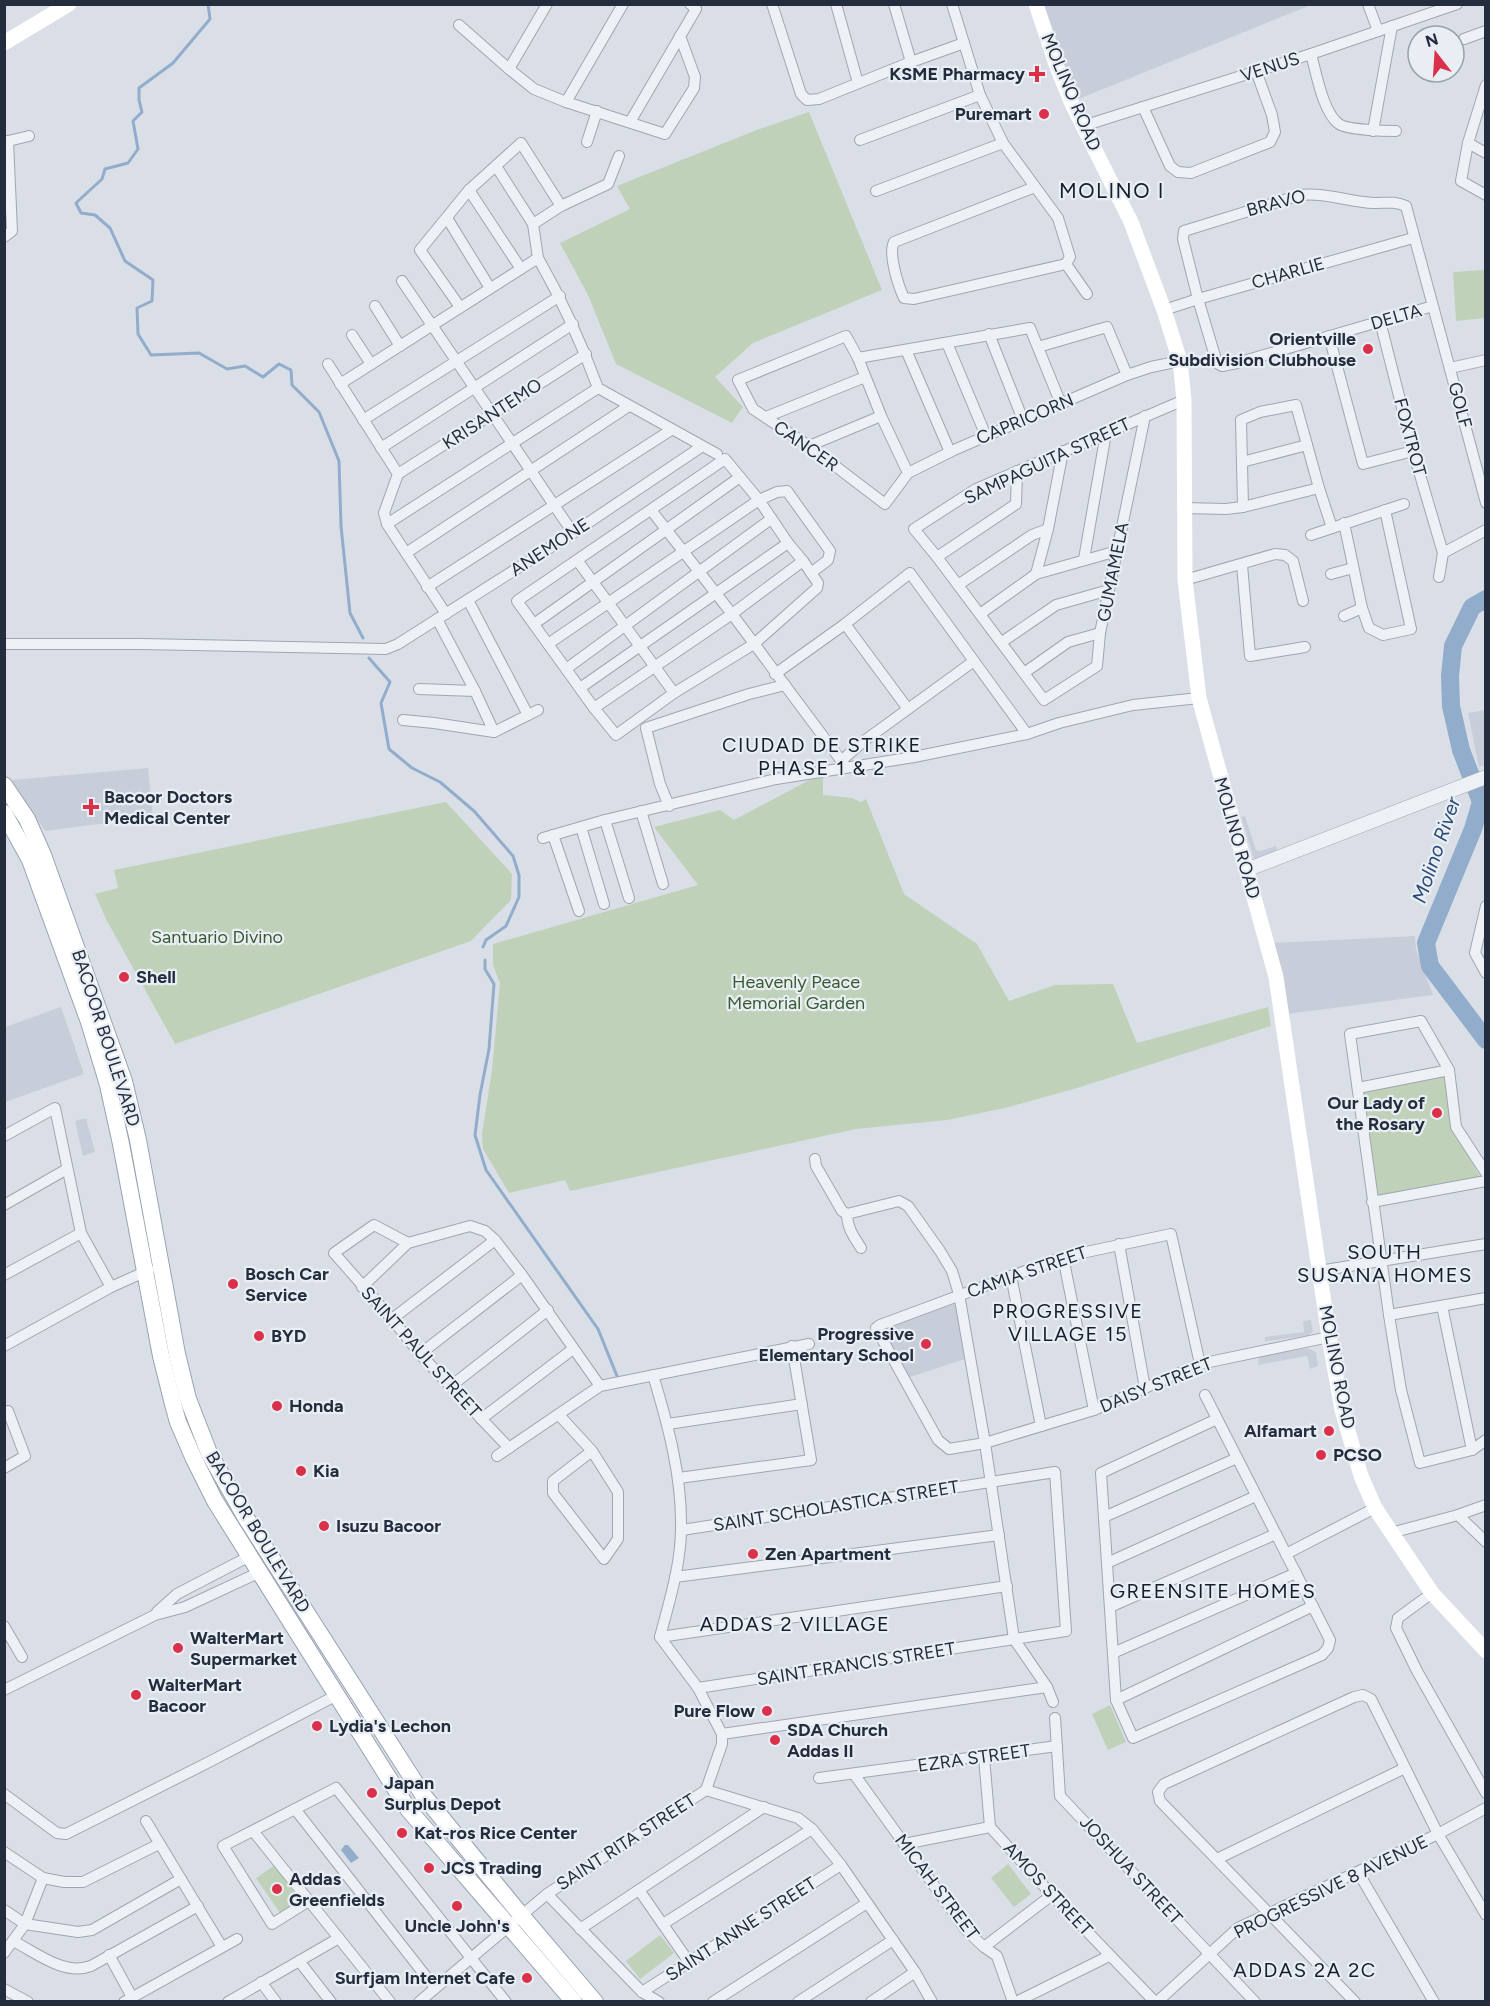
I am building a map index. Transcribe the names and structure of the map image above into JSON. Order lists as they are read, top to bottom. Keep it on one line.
{"streets":{"main road":["MOLINO ROAD","BACOOR BOULEVARD"],"street":["VENUS","BRAVO","CHARLIE","DELTA","GOLF","KRISANTEMO","CAPRICORN","FOXTROT","CANCER","SAMPAGUITA STREET","ANEMONE","GUMAMELA","CAMIA STREET","SAINT PAUL STREET","DAISY STREET","SAINT SCHOLASTICA STREET","SAINT FRANCIS STREET","EZRA STREET","SAINT RITA STREET","JOSHUA STREET","MICAH STREET","PROGRESSIVE 8 AVENUE","AMOS STREET","SAINT ANNE STREET"]},"crossings":[["VENUS","MOLINO ROAD"],["MOLINO ROAD","CHARLIE"],["MOLINO ROAD","CAPRICORN"],["MOLINO ROAD","SAMPAGUITA STREET"],["MOLINO ROAD","DAISY STREET"],["BRAVO","CHARLIE"],["BRAVO","DELTA"],["BRAVO","GOLF"],["CHARLIE","DELTA"],["CHARLIE","GOLF"],["DELTA","GOLF"],["DELTA","FOXTROT"],["CAPRICORN","CANCER"],["SAMPAGUITA STREET","GUMAMELA"],["BACOOR BOULEVARD","SAINT RITA STREET"],["CAMIA STREET","DAISY STREET"],["CAMIA STREET","SAINT SCHOLASTICA STREET"],["CAMIA STREET","SAINT FRANCIS STREET"],["SAINT SCHOLASTICA STREET","SAINT FRANCIS STREET"],["EZRA STREET","JOSHUA STREET"],["EZRA STREET","MICAH STREET"],["EZRA STREET","AMOS STREET"],["SAINT RITA STREET","SAINT ANNE STREET"],["JOSHUA STREET","PROGRESSIVE 8 AVENUE"],["PROGRESSIVE 8 AVENUE","AMOS STREET"]],"districts":["MOLINO I","CIUDAD DE STRIKE PHASE 1 & 2","SOUTH SUSANA HOMES","PROGRESSIVE VILLAGE 15","GREENSITE HOMES","ADDAS 2 VILLAGE","ADDAS 2A 2C"],"water":["Molino River"],"parks":["Santuario Divino","Heavenly Peace Memorial Garden"],"places":{"health":["KSME Pharmacy","Bacoor Doctors Medical Center"],"other":["Puremart","Orientville Subdivision Clubhouse","Shell","Our Lady of the Rosary","Bosch Car Service","BYD","Progressive Elementary School","Honda","Alfamart","PCSO","Kia","Isuzu Bacoor","Zen Apartment","WalterMart Supermarket","WalterMart Bacoor","Pure Flow","Lydia's Lechon","SDA Church Addas II","Japan Surplus Depot","Kat-ros Rice Center","JCS Trading","Addas Greenfields","Uncle John's","Surfjam Internet Cafe"]},"north":"top"}
